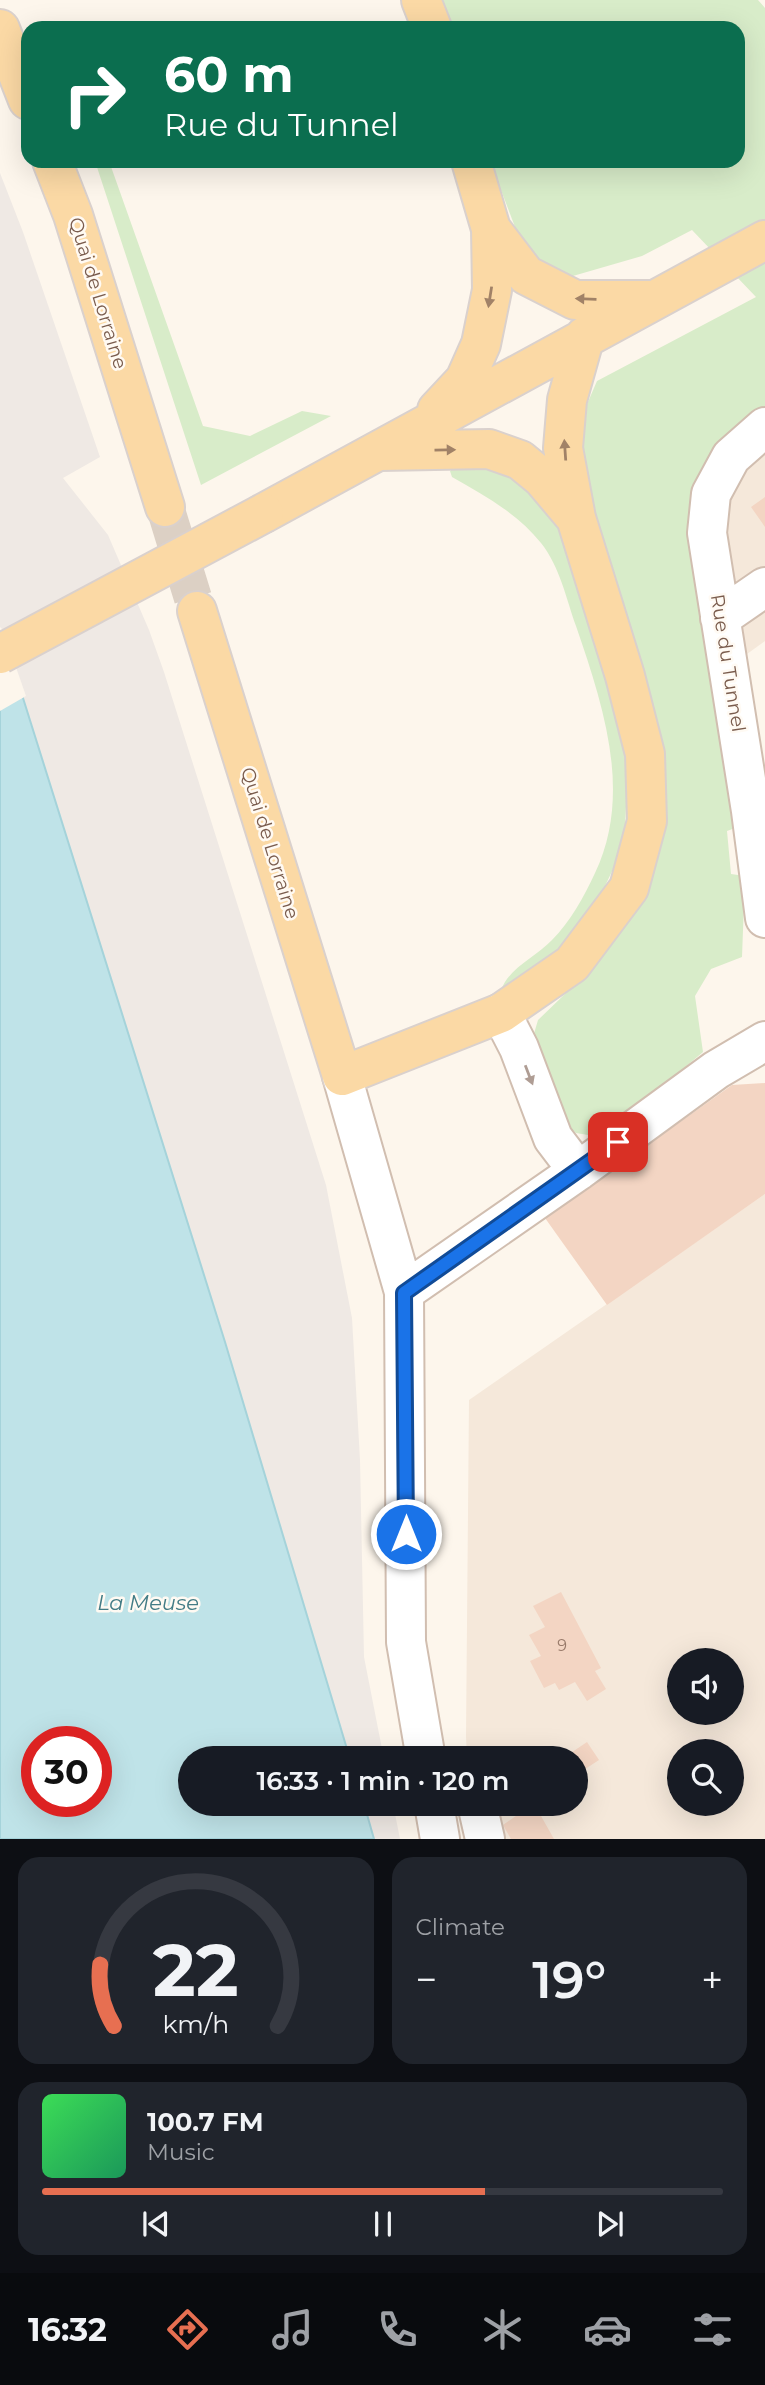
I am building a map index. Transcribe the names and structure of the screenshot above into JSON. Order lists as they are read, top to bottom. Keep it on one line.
{"streets":{"main road":["Quai de Lorraine"],"street":["Rue du Tunnel"]},"water":["La Meuse"],"house_numbers":["9"],"page":{"turn":["60 m","Rue du Tunnel"],"limit":"30","trip":"16:33 · 1 min · 120 m","tile":"Climate","heat":["−","19°","+"],"song":["100.7 FM","Music"],"tabs":"16:32","gauge":["22","km/h"]}}
